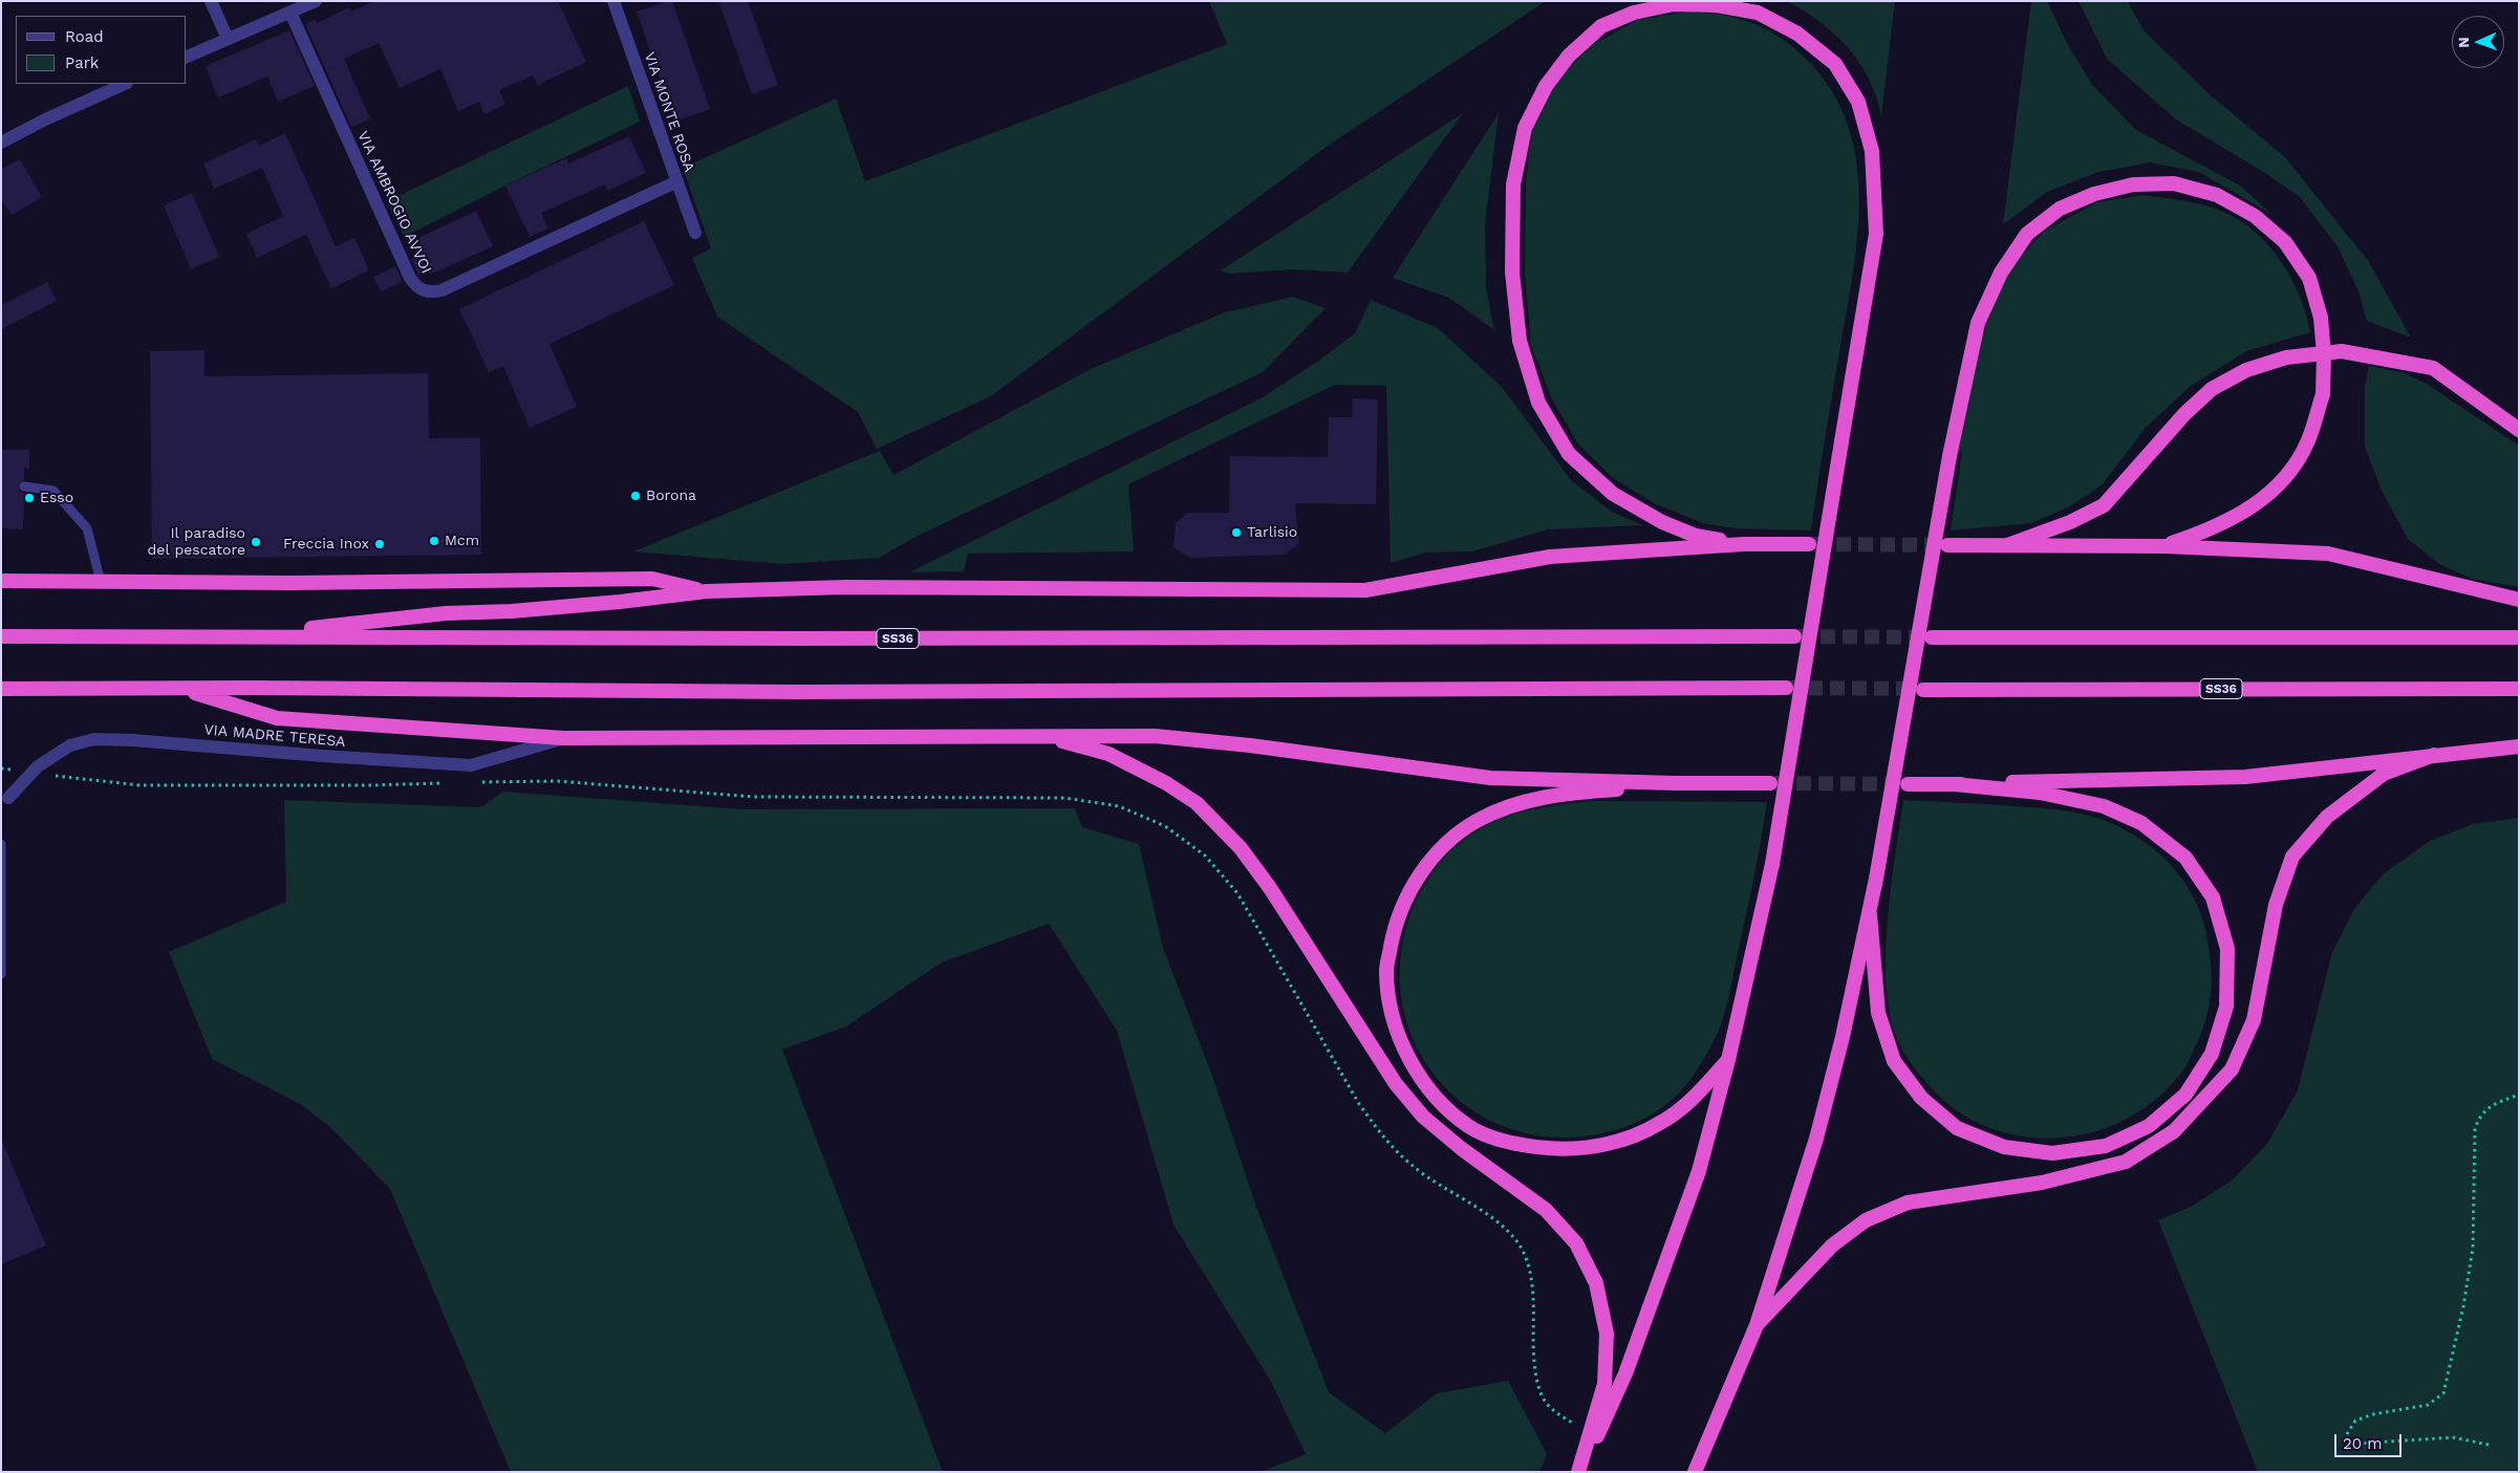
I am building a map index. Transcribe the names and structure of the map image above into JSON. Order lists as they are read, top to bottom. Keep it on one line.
{"streets":{"highway":["SS36"],"street":["VIA MONTE ROSA","VIA AMBROGIO AVVOI","VIA MADRE TERESA"]},"crossings":[["VIA MONTE ROSA","VIA AMBROGIO AVVOI"]],"places":["Borona","Esso","Tarlisio","Mcm","Il paradiso del pescatore","Freccia Inox"],"legend":["Road","Park"],"scale_bar":"20 m","north":"left"}
